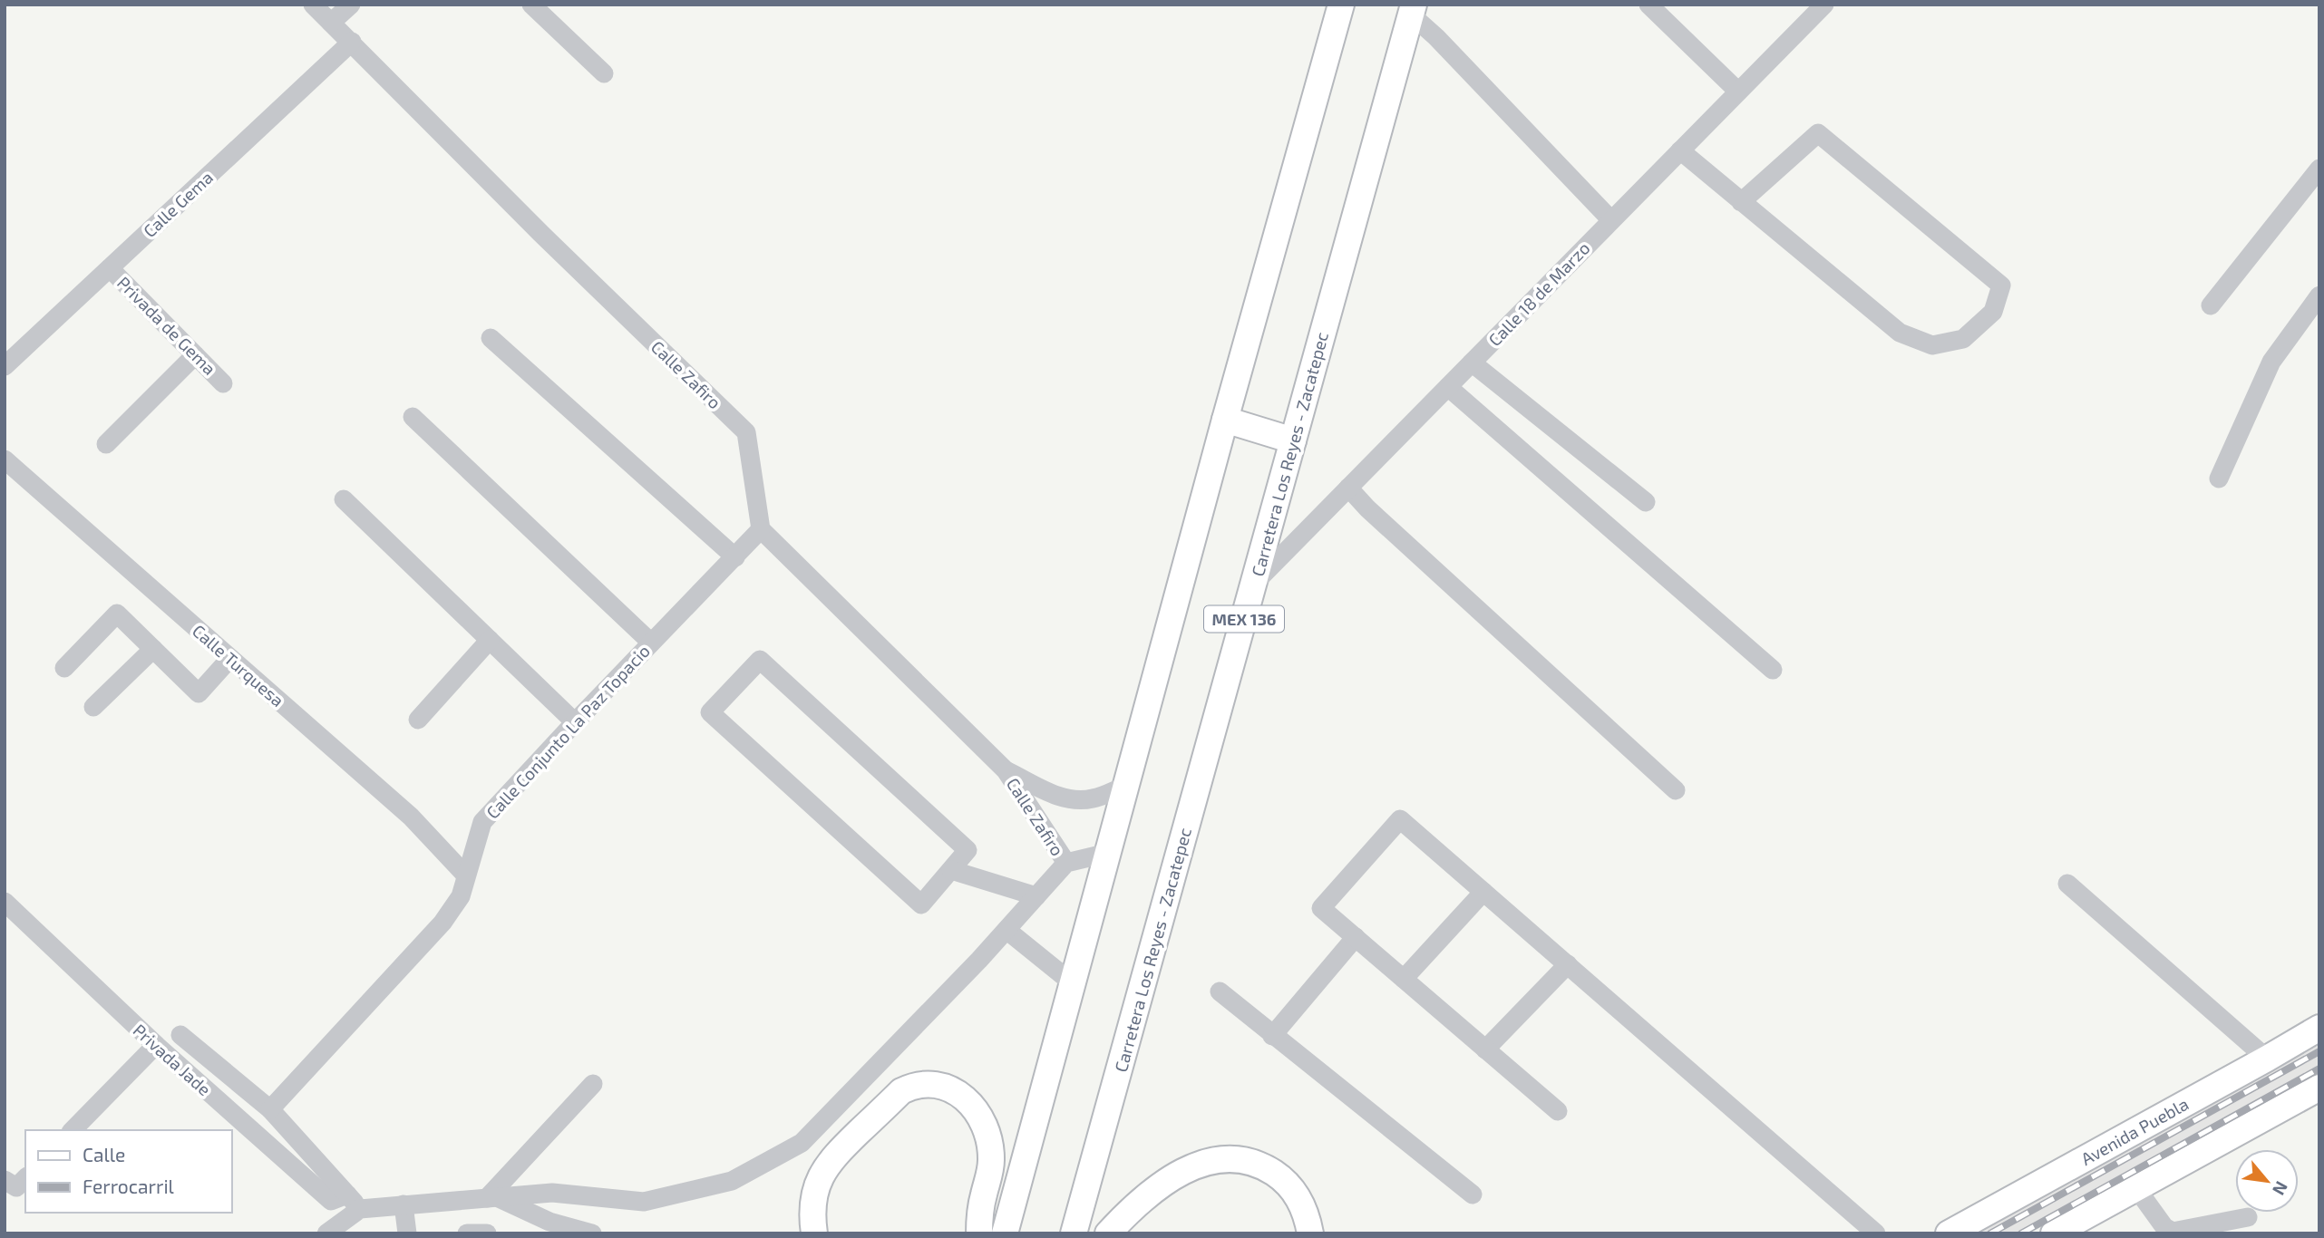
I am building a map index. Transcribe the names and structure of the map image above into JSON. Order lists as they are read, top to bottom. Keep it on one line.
{"streets":{"main road":["Carretera Los Reyes - Zacatepec","MEX 136","Avenida Puebla"],"street":["Calle Gema","Calle 18 de Marzo","Privada de Gema","Calle Zafiro","Calle Turquesa","Calle Conjunto La Paz Topacio","Privada Jade"]},"crossings":[["Calle Gema","Privada de Gema"],["Calle Gema","Calle Zafiro"],["Calle 18 de Marzo","Carretera Los Reyes - Zacatepec"],["Calle Zafiro","Calle Conjunto La Paz Topacio"],["Calle Turquesa","Calle Conjunto La Paz Topacio"]],"legend":["Calle","Ferrocarril"],"north":"bottom right"}
